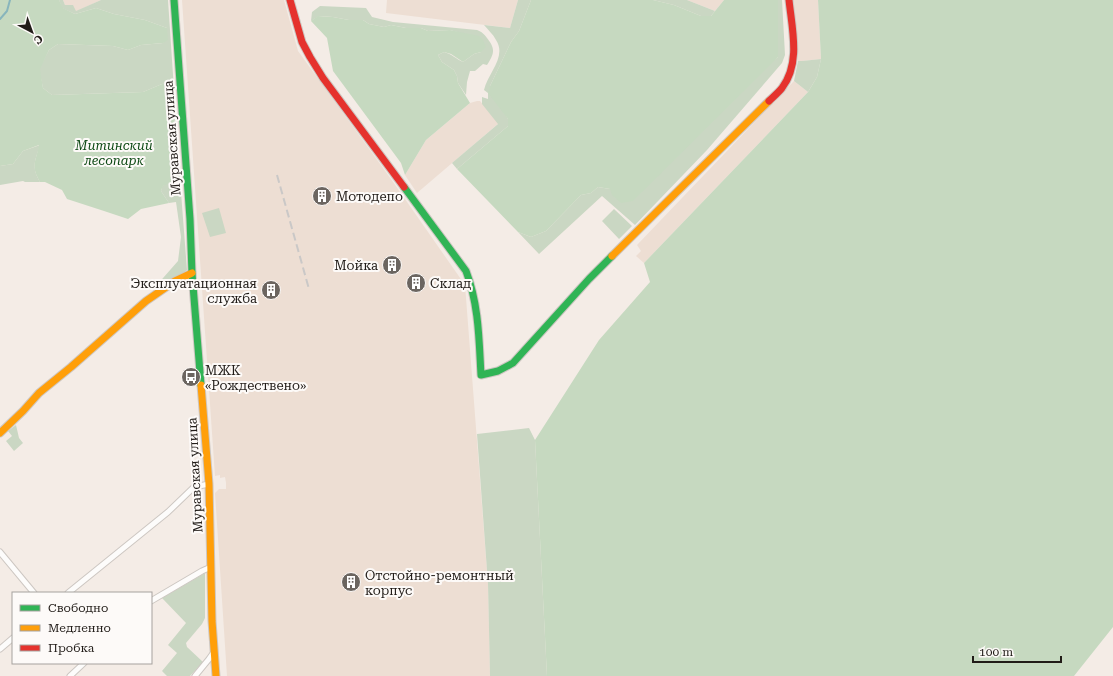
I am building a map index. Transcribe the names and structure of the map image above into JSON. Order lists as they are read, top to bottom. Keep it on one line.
{"streets":{"street":["Муравская улица"]},"parks":["Митинский лесопарк"],"places":{"building":["Мотодепо","Мойка","Склад","Эксплуатационная служба","Отстойно-ремонтный корпус"],"bus stop":["МЖК «Рождествено»"]},"legend":["Свободно","Медленно","Пробка"],"scale_bar":"100 m","north":"bottom right"}
